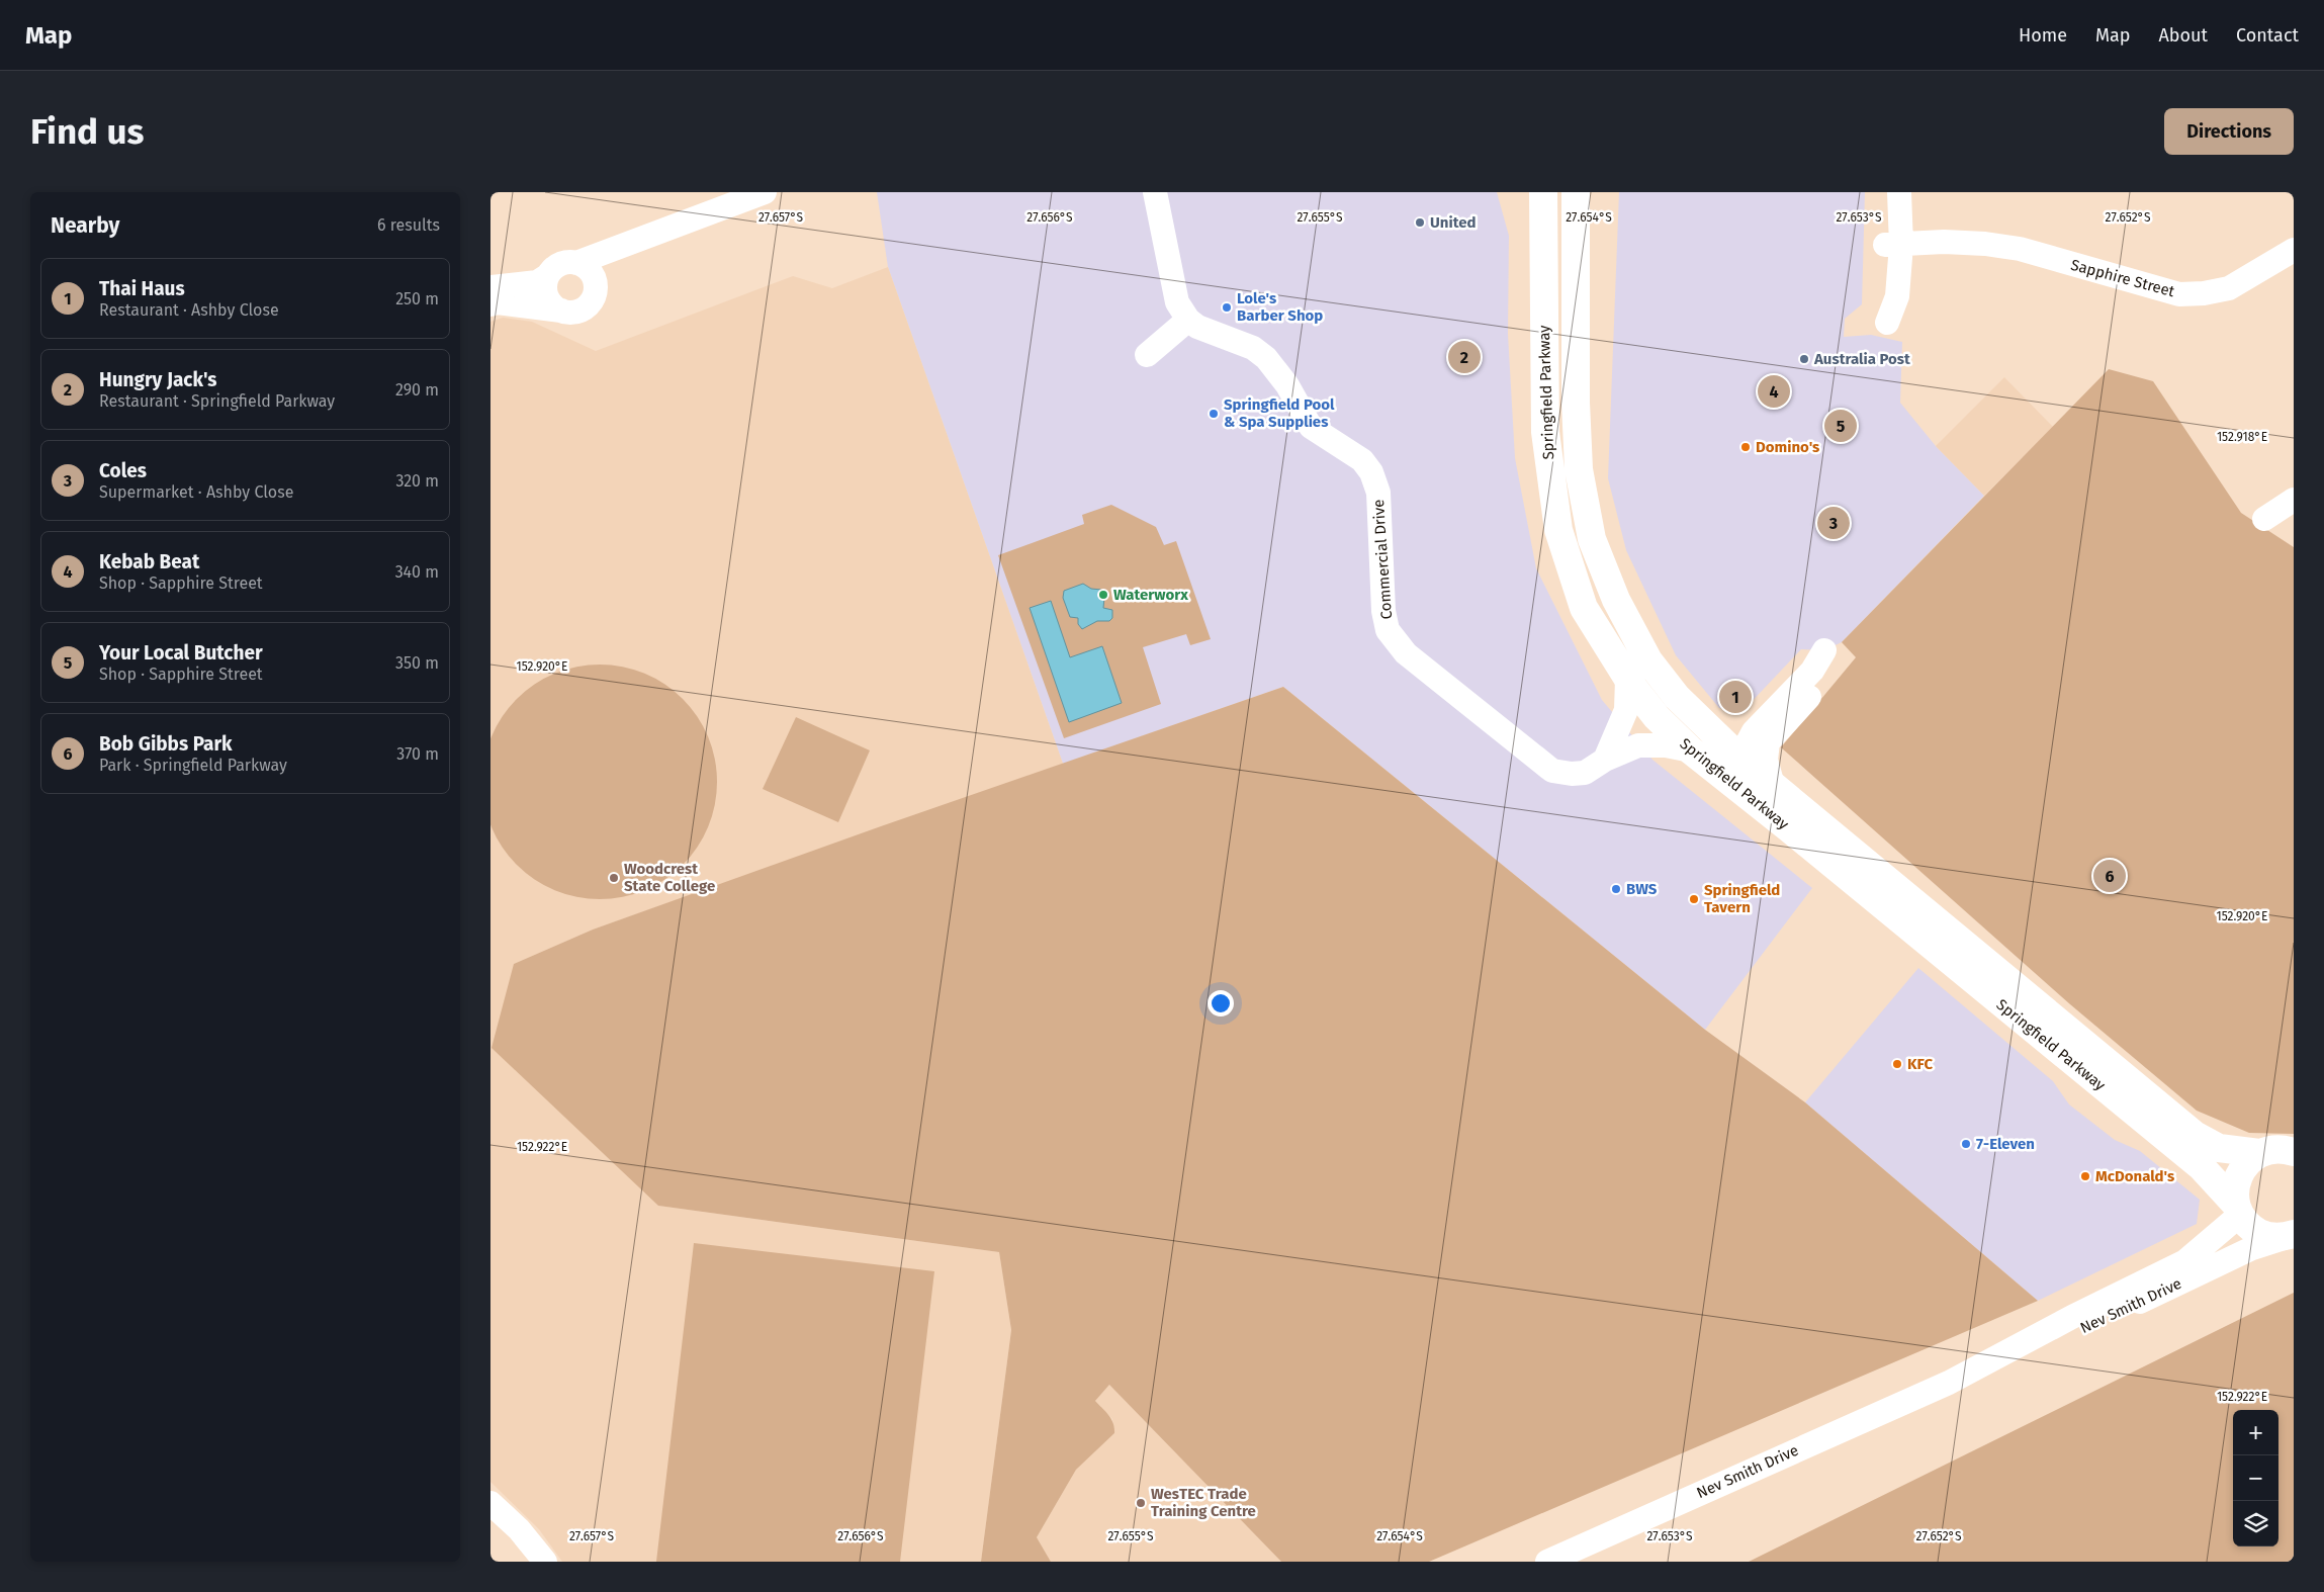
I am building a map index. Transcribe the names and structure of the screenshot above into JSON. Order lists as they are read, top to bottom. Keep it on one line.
{"streets":{"main road":["Springfield Parkway"],"street":["Sapphire Street","Commercial Drive","Nev Smith Drive"]},"crossings":[["Springfield Parkway","Commercial Drive"],["Springfield Parkway","Nev Smith Drive"]],"places":["United","Lole's Barber Shop","Australia Post","Springfield Pool & Spa Supplies","Domino's","Waterworx","Woodcrest State College","BWS","Springfield Tavern","KFC","7-Eleven","McDonald's","WesTEC Trade Training Centre"],"page":{"header":"Map","nav":["Home","Map","About","Contact"],"buttons":"Directions","title":"Find us","heading":["Nearby","6 results"],"list":[{"mark":"1","name":"Thai Haus","note":"Restaurant · Ashby Close","value":"250 m"},{"mark":"2","name":"Hungry Jack's","note":"Restaurant · Springfield Parkway","value":"290 m"},{"mark":"3","name":"Coles","note":"Supermarket · Ashby Close","value":"320 m"},{"mark":"4","name":"Kebab Beat","note":"Shop · Sapphire Street","value":"340 m"},{"mark":"5","name":"Your Local Butcher","note":"Shop · Sapphire Street","value":"350 m"},{"mark":"6","name":"Bob Gibbs Park","note":"Park · Springfield Parkway","value":"370 m"}],"pins":["2","4","5","3","1","6"],"map_buttons":["+","−"]},"coordinates":["27.657°S","27.656°S","27.655°S","27.654°S","27.653°S","27.652°S","152.918°E","152.920°E","152.922°E"]}
